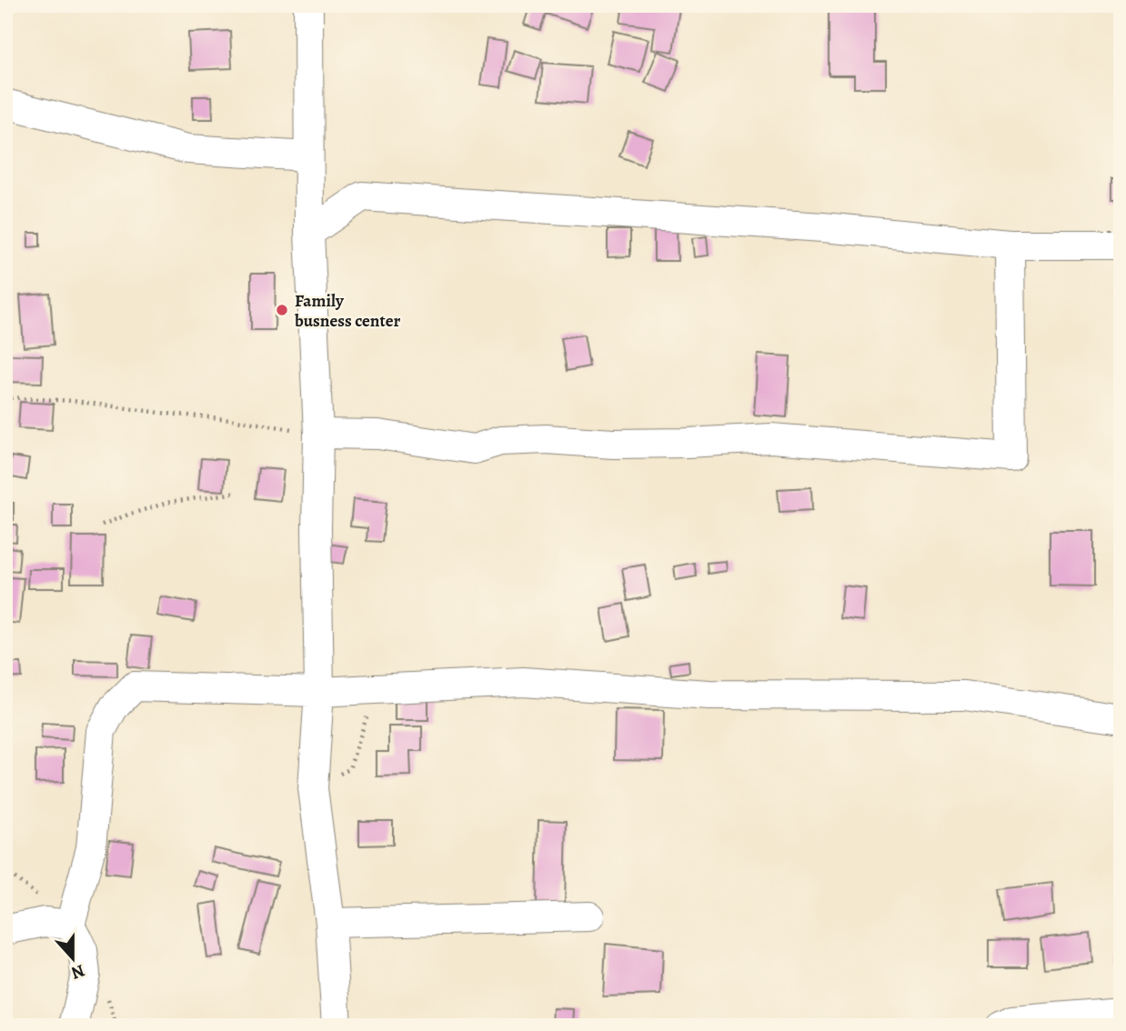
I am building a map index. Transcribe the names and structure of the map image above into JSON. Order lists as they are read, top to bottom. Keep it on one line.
{"places":["Family busness center"],"north":"bottom"}
